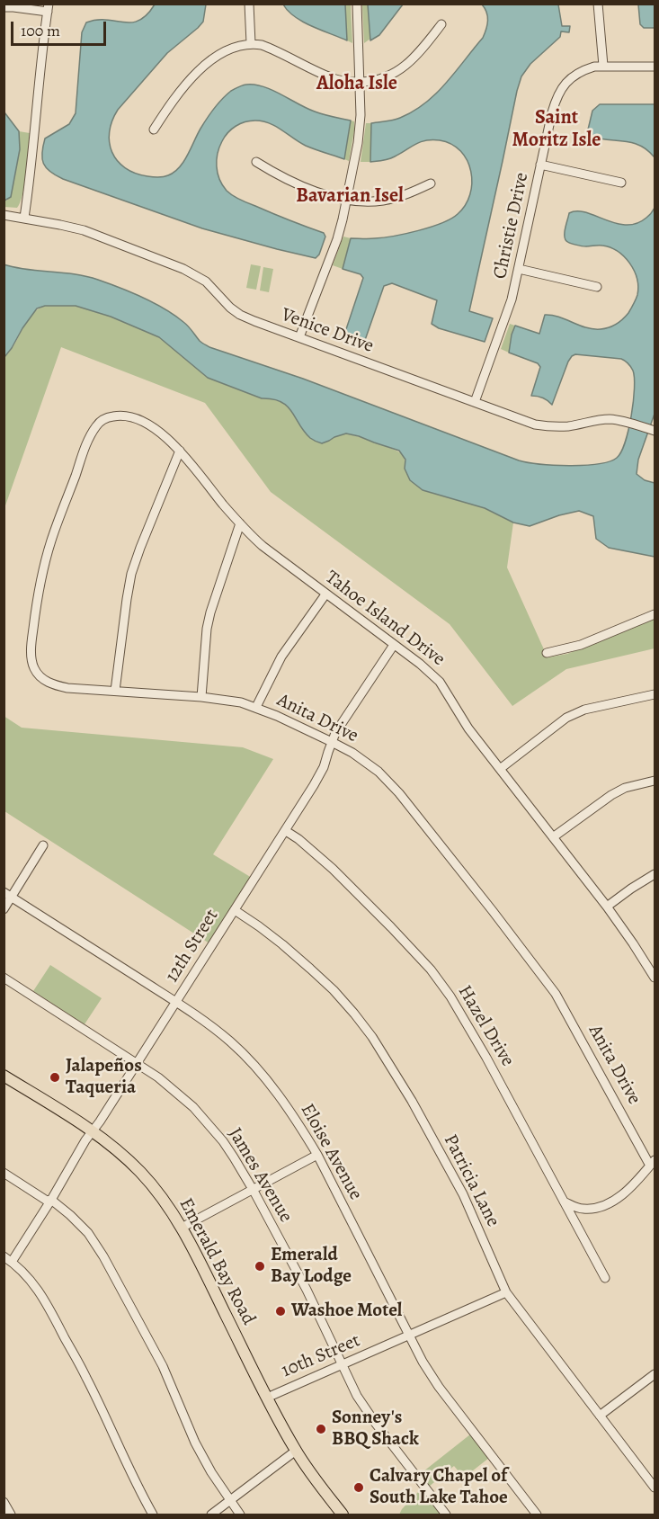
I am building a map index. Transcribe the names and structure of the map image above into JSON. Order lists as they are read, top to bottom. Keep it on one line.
{"streets":{"main road":["Emerald Bay Road"],"street":["Christie Drive","Venice Drive","Tahoe Island Drive","Anita Drive","12th Street","Hazel Drive","Eloise Avenue","James Avenue","Patricia Lane","10th Street"]},"crossings":[["Christie Drive","Venice Drive"],["Tahoe Island Drive","Anita Drive"],["Tahoe Island Drive","12th Street"],["Anita Drive","12th Street"],["12th Street","Hazel Drive"],["12th Street","Eloise Avenue"],["12th Street","James Avenue"],["12th Street","Patricia Lane"],["12th Street","Emerald Bay Road"],["Eloise Avenue","10th Street"],["James Avenue","10th Street"],["Patricia Lane","10th Street"],["Emerald Bay Road","10th Street"]],"districts":["Aloha Isle","Saint Moritz Isle","Bavarian Isel"],"places":["Jalapeños Taqueria","Emerald Bay Lodge","Washoe Motel","Sonney's BBQ Shack","Calvary Chapel of South Lake Tahoe"],"scale_bar":"100 m"}
